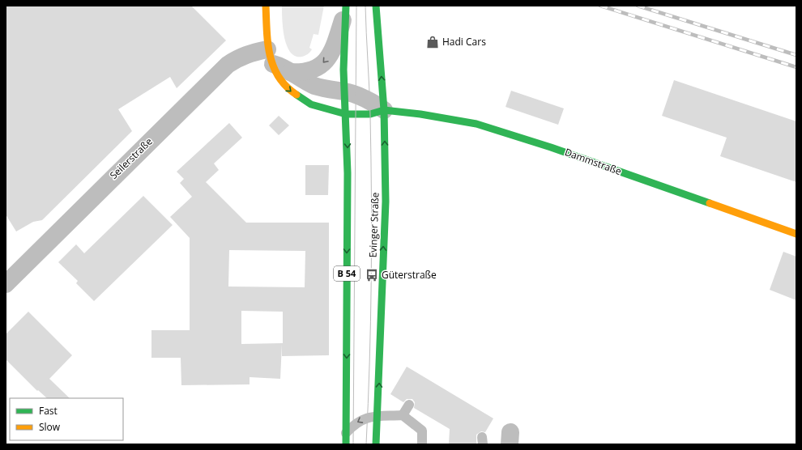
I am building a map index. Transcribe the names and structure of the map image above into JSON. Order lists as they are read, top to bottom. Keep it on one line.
{"streets":{"main road":["Dammstraße","Evinger Straße","B 54"],"street":["Seilerstraße"]},"crossings":[["Seilerstraße","Dammstraße"],["Dammstraße","Evinger Straße"],["Dammstraße","B 54"]],"places":{"shop":["Hadi Cars"],"bus stop":["Güterstraße"]},"legend":["Fast","Slow"]}
